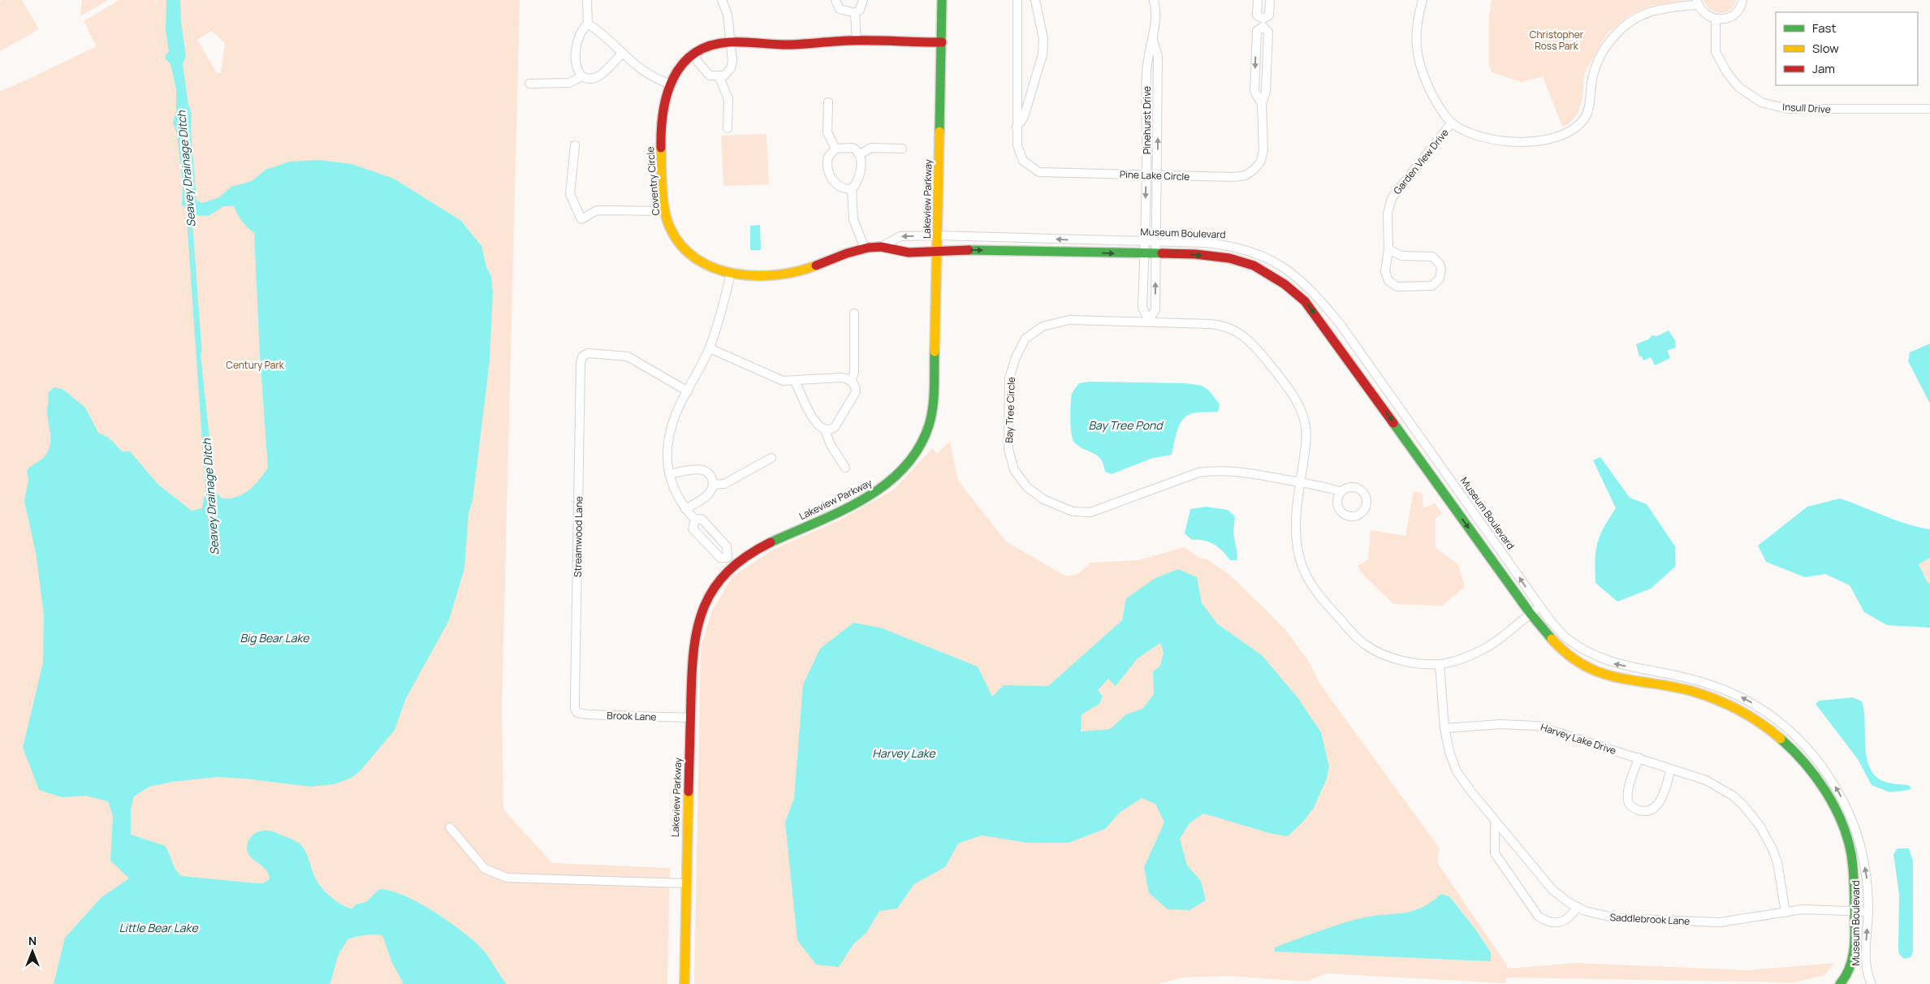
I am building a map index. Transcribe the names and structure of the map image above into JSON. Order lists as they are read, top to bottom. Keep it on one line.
{"streets":{"street":["Insull Drive","Pinehurst Drive","Garden View Drive","Pine Lake Circle","Coventry Circle","Lakeview Parkway","Museum Boulevard","Bay Tree Circle","Streamwood Lane","Brook Lane","Harvey Lake Drive","Saddlebrook Lane"]},"crossings":[["Pinehurst Drive","Pine Lake Circle"],["Pinehurst Drive","Museum Boulevard"],["Pinehurst Drive","Bay Tree Circle"],["Coventry Circle","Lakeview Parkway"],["Coventry Circle","Museum Boulevard"],["Lakeview Parkway","Museum Boulevard"],["Lakeview Parkway","Brook Lane"],["Museum Boulevard","Bay Tree Circle"],["Museum Boulevard","Saddlebrook Lane"],["Bay Tree Circle","Saddlebrook Lane"],["Streamwood Lane","Brook Lane"],["Harvey Lake Drive","Saddlebrook Lane"]],"water":["Seavey Drainage Ditch","Bay Tree Pond","Big Bear Lake","Harvey Lake","Little Bear Lake"],"parks":["Christopher Ross Park","Century Park"],"legend":["Fast","Slow","Jam"],"north":"top"}
